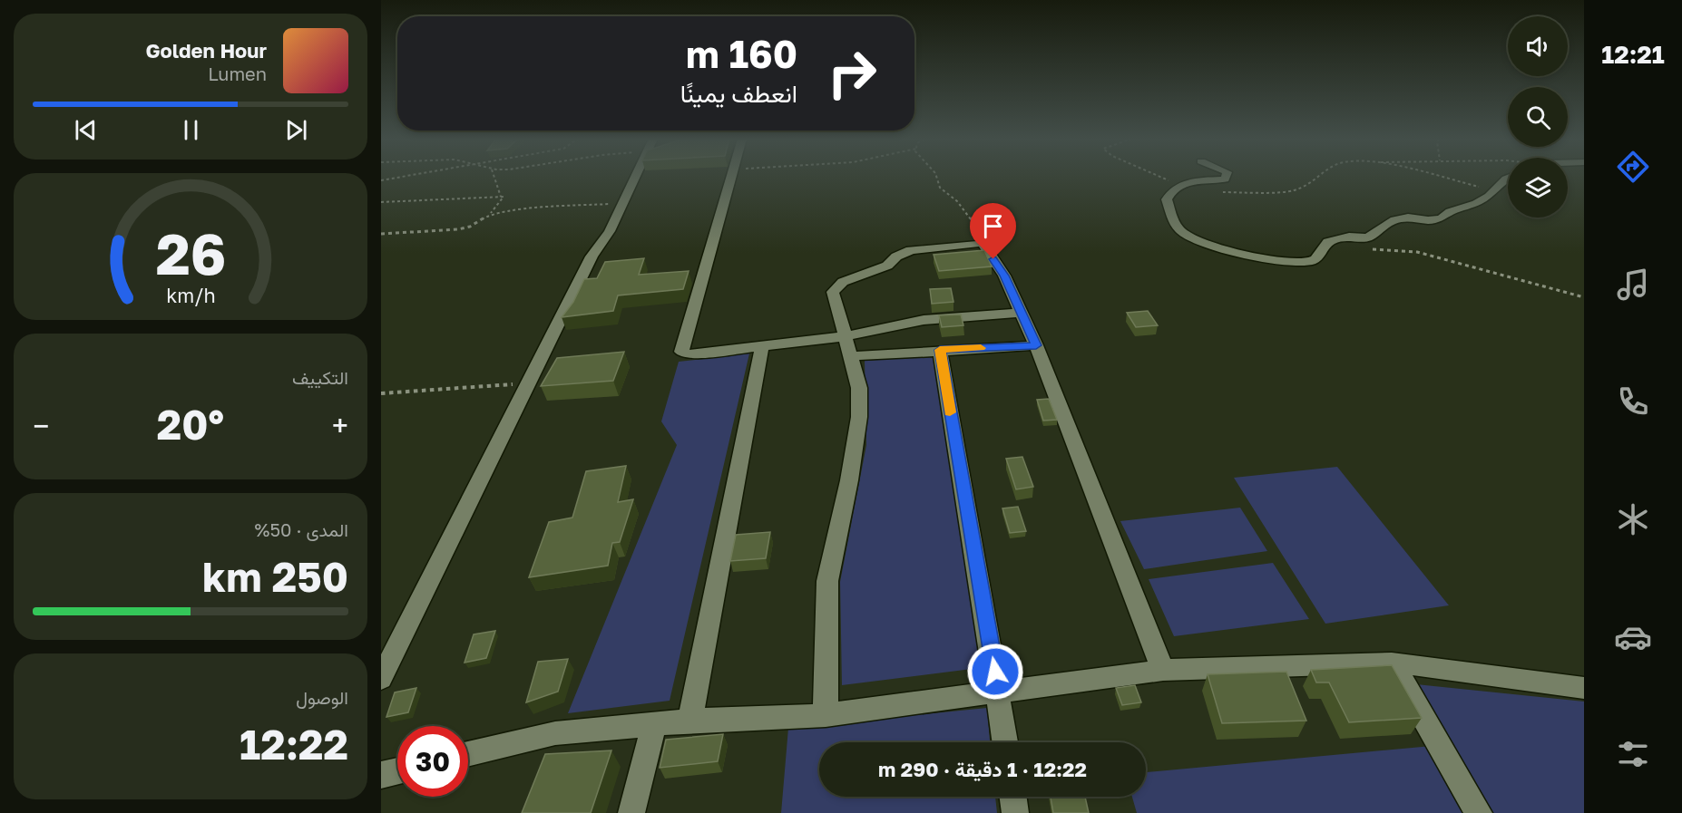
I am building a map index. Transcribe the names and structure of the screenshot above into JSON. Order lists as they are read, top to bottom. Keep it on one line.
{"page":{"tabs":"12:21","turn":["160 m","انعطف يمينًا"],"song":["Golden Hour","Lumen"],"tile":["التكييف",["المدى · 50%","250 km"],["الوصول","12:22"]],"heat":["−","20°","+"],"limit":"30","trip":"12:22 · 1 دقيقة · 290 m","gauge":["26","km/h"]}}
